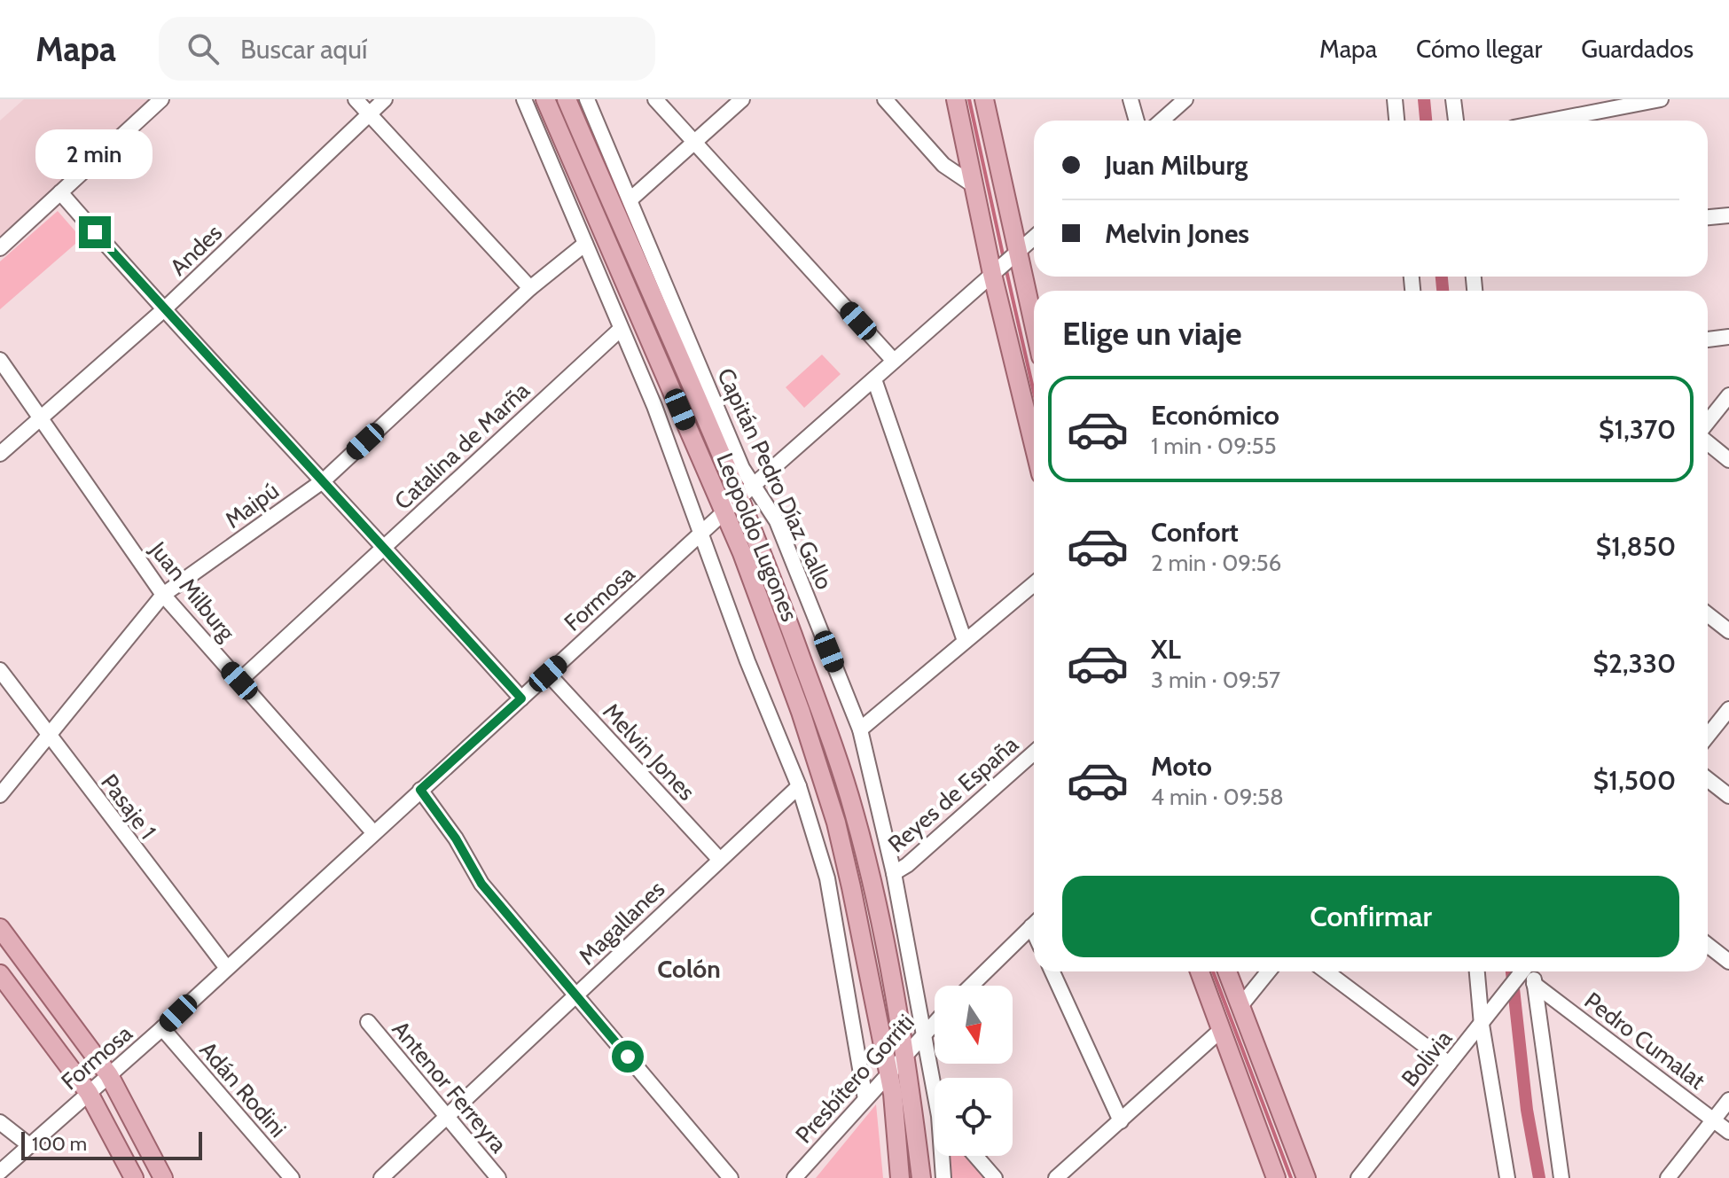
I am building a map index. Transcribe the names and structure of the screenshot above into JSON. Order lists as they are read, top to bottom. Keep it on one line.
{"streets":{"main road":["Leopoldo Lugones"],"street":["Andes","Catalina de Marña","Capitán Pedro Díaz Gallo","Maipú","Juan Milburg","Formosa","Melvin Jones","Reyes de España","Pasaje 1","Magallanes","Pedro Cumalat","Bolivia","Presbítero Gorriti","Antenor Ferreyra","Adán Rodini"]},"crossings":[["Andes","Juan Milburg"],["Catalina de Marña","Juan Milburg"],["Capitán Pedro Díaz Gallo","Leopoldo Lugones"],["Capitán Pedro Díaz Gallo","Formosa"],["Capitán Pedro Díaz Gallo","Reyes de España"],["Capitán Pedro Díaz Gallo","Presbítero Gorriti"],["Maipú","Juan Milburg"],["Maipú","Pasaje 1"],["Leopoldo Lugones","Formosa"],["Leopoldo Lugones","Presbítero Gorriti"],["Juan Milburg","Formosa"],["Formosa","Melvin Jones"],["Formosa","Pasaje 1"],["Formosa","Adán Rodini"],["Melvin Jones","Magallanes"],["Magallanes","Antenor Ferreyra"]],"districts":["Colón"],"scale_bar":"100 m","north":"bottom","page":{"header":"Mapa","search":"Buscar aquí","nav":["Mapa","Cómo llegar","Guardados"],"banner":["Juan Milburg","Melvin Jones"],"bubble":"2 min","heading":"Elige un viaje","list":[{"name":"Económico","note":"1 min · 09:55","value":"$1,370"},{"name":"Confort","note":"2 min · 09:56","value":"$1,850"},{"name":"XL","note":"3 min · 09:57","value":"$2,330"},{"name":"Moto","note":"4 min · 09:58","value":"$1,500"}],"buttons":"Confirmar","scale":"100 m"}}
